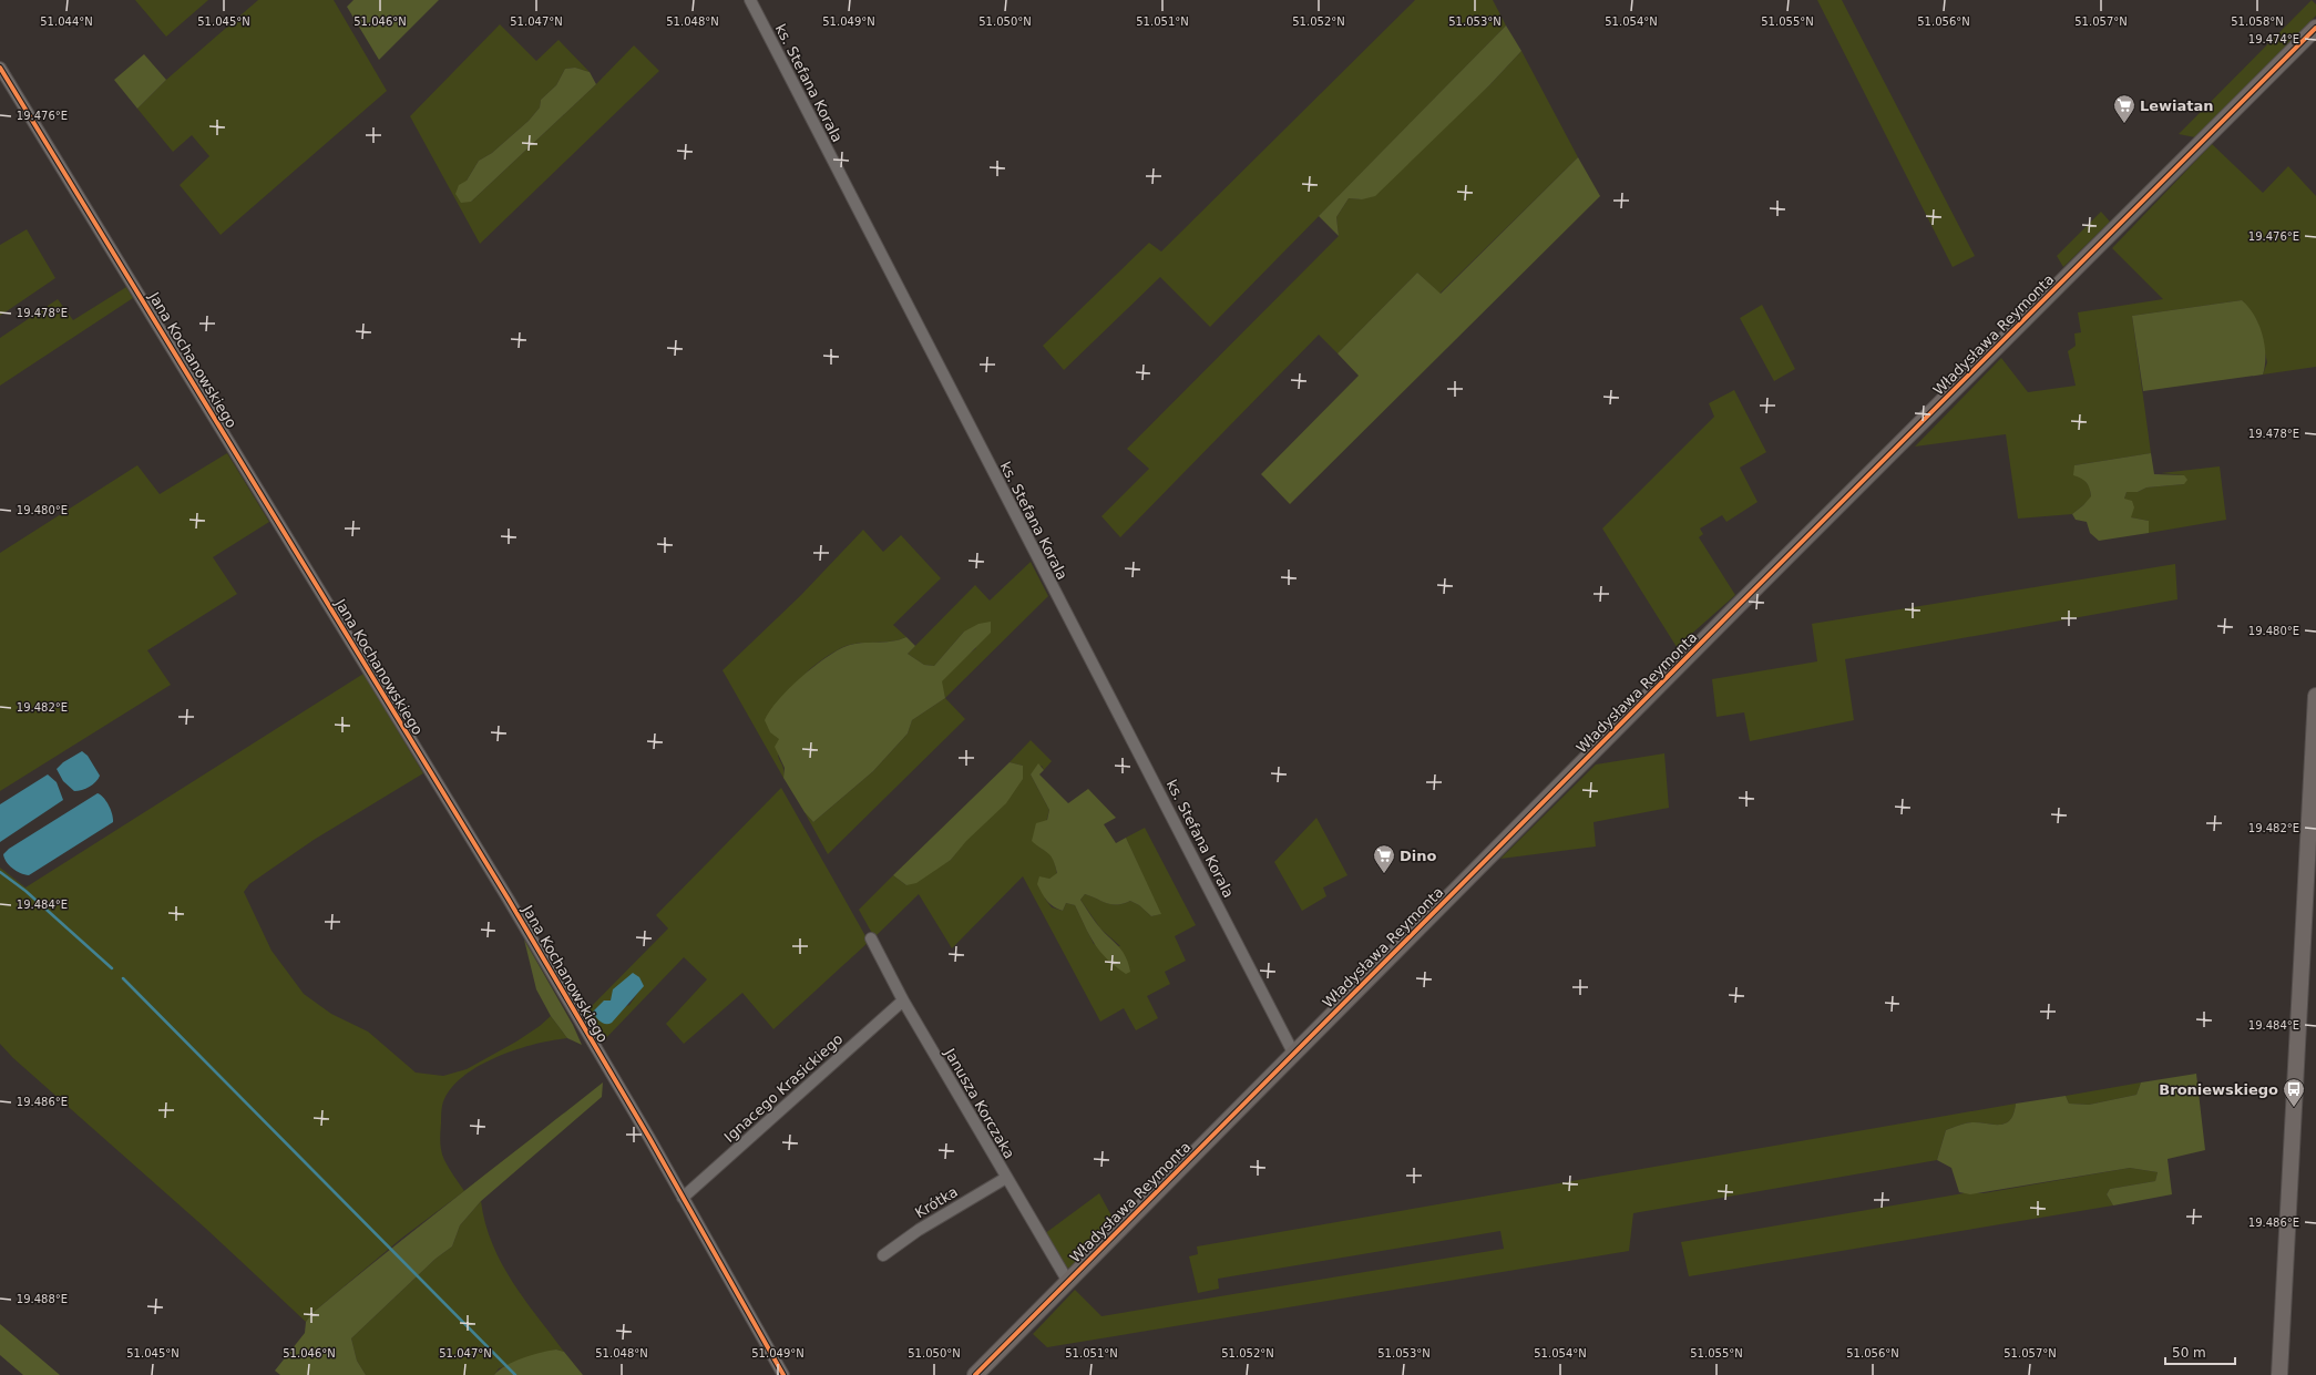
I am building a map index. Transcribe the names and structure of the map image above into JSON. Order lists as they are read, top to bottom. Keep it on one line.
{"streets":{"street":["ks. Stefana Korala","Władysława Reymonta","Jana Kochanowskiego","Ignacego Krasickiego","Janusza Korczaka","Krótka"]},"crossings":[["ks. Stefana Korala","Władysława Reymonta"],["Władysława Reymonta","Janusza Korczaka"],["Jana Kochanowskiego","Ignacego Krasickiego"],["Ignacego Krasickiego","Janusza Korczaka"],["Janusza Korczaka","Krótka"]],"places":{"supermarket":["Lewiatan","Dino"],"bus stop":["Broniewskiego"]},"scale_bar":"50 m","coordinates":["51.044°N","51.045°N","51.046°N","51.047°N","51.048°N","51.049°N","51.050°N","51.051°N","51.052°N","51.053°N","51.054°N","51.055°N","51.056°N","51.057°N","51.058°N","19.474°E","19.476°E","19.478°E","19.480°E","19.482°E","19.484°E","19.486°E","19.488°E"]}
